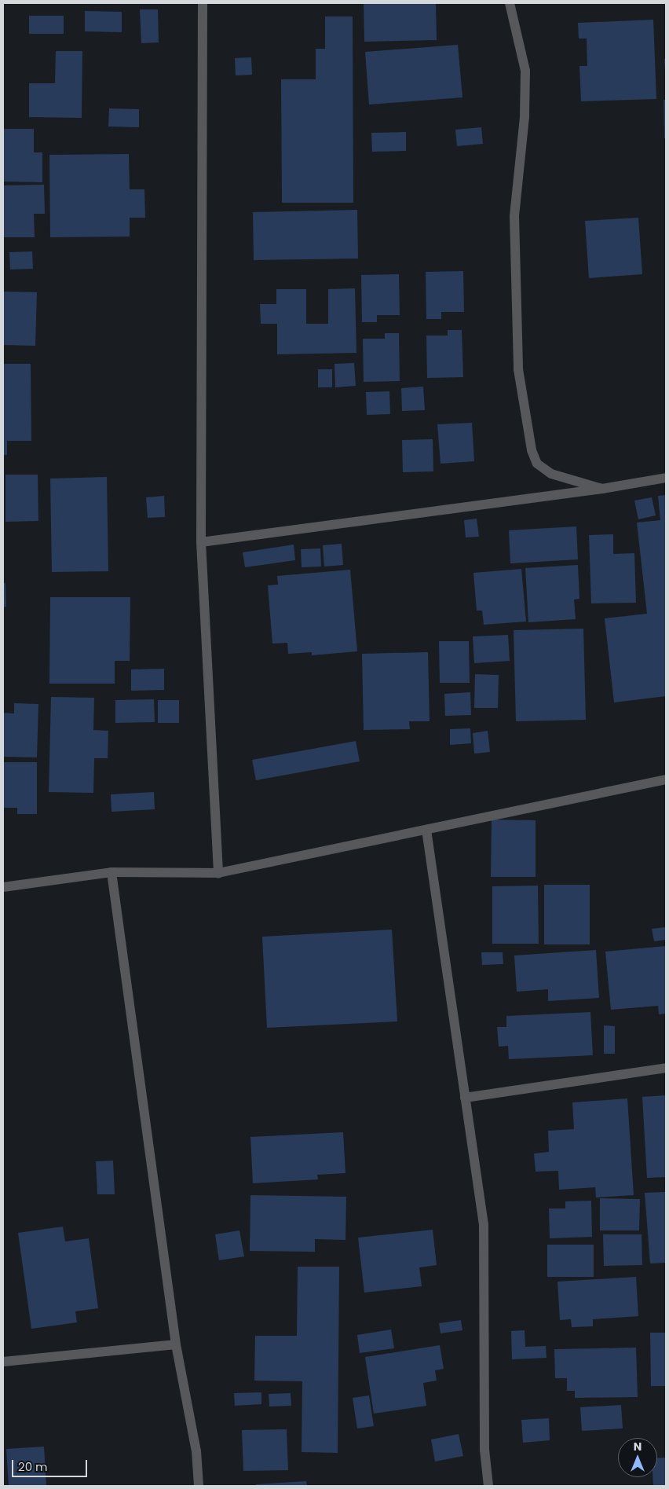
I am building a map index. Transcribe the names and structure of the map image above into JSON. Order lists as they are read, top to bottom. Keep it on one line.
{"scale_bar":"20 m","north":"top"}
